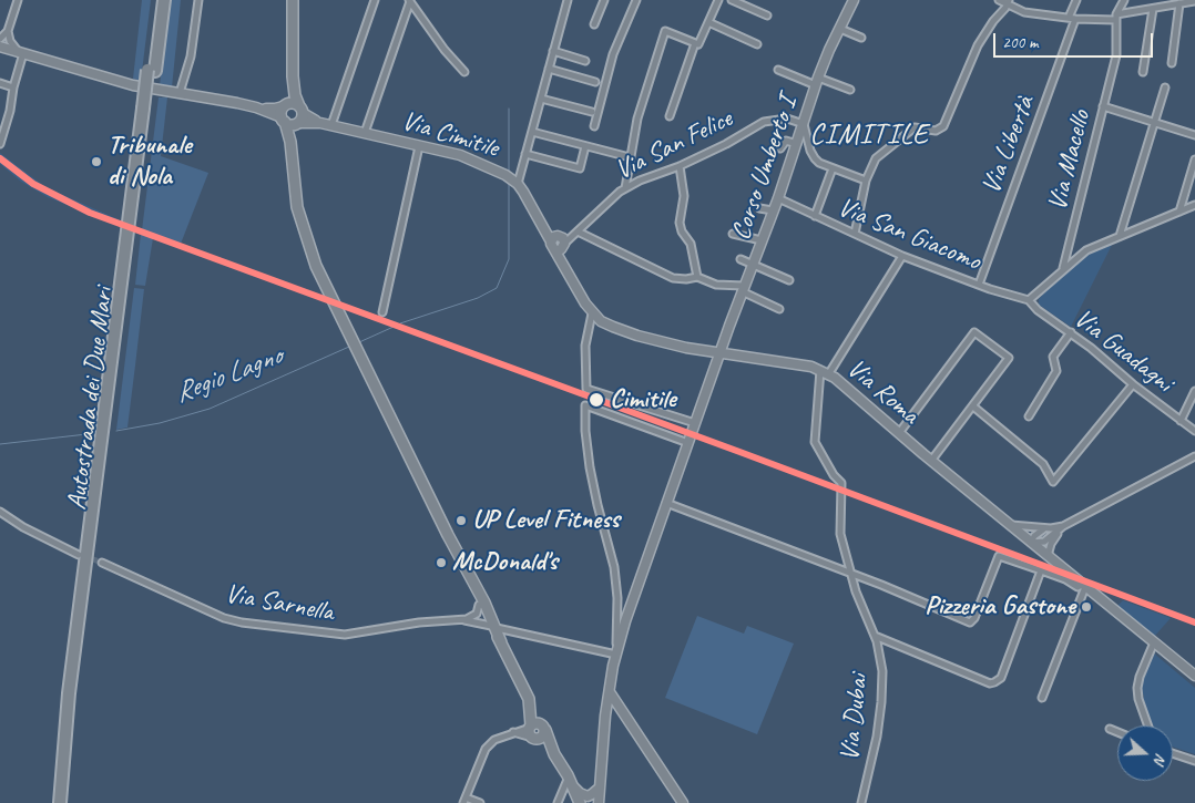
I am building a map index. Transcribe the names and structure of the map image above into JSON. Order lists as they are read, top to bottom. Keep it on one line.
{"streets":{"highway":["Autostrada dei Due Mari"],"street":["Via Cimitile","Via San Felice","Via Libertà","Via Macello","Corso Umberto I","Via San Giacomo","Via Guadagni","Via Roma","Via Sarnella","Via Dubai"]},"crossings":[["Via Cimitile","Via San Felice"],["Via San Felice","Corso Umberto I"],["Via Libertà","Via San Giacomo"],["Corso Umberto I","Via San Giacomo"],["Corso Umberto I","Via Roma"],["Via San Giacomo","Via Guadagni"],["Via Roma","Via Dubai"]],"districts":["CIMITILE"],"water":["Regio Lagno"],"places":["Tribunale di Nola","Cimitile","UP Level Fitness","McDonald's","Pizzeria Gastone"],"scale_bar":"200 m","north":"right"}
